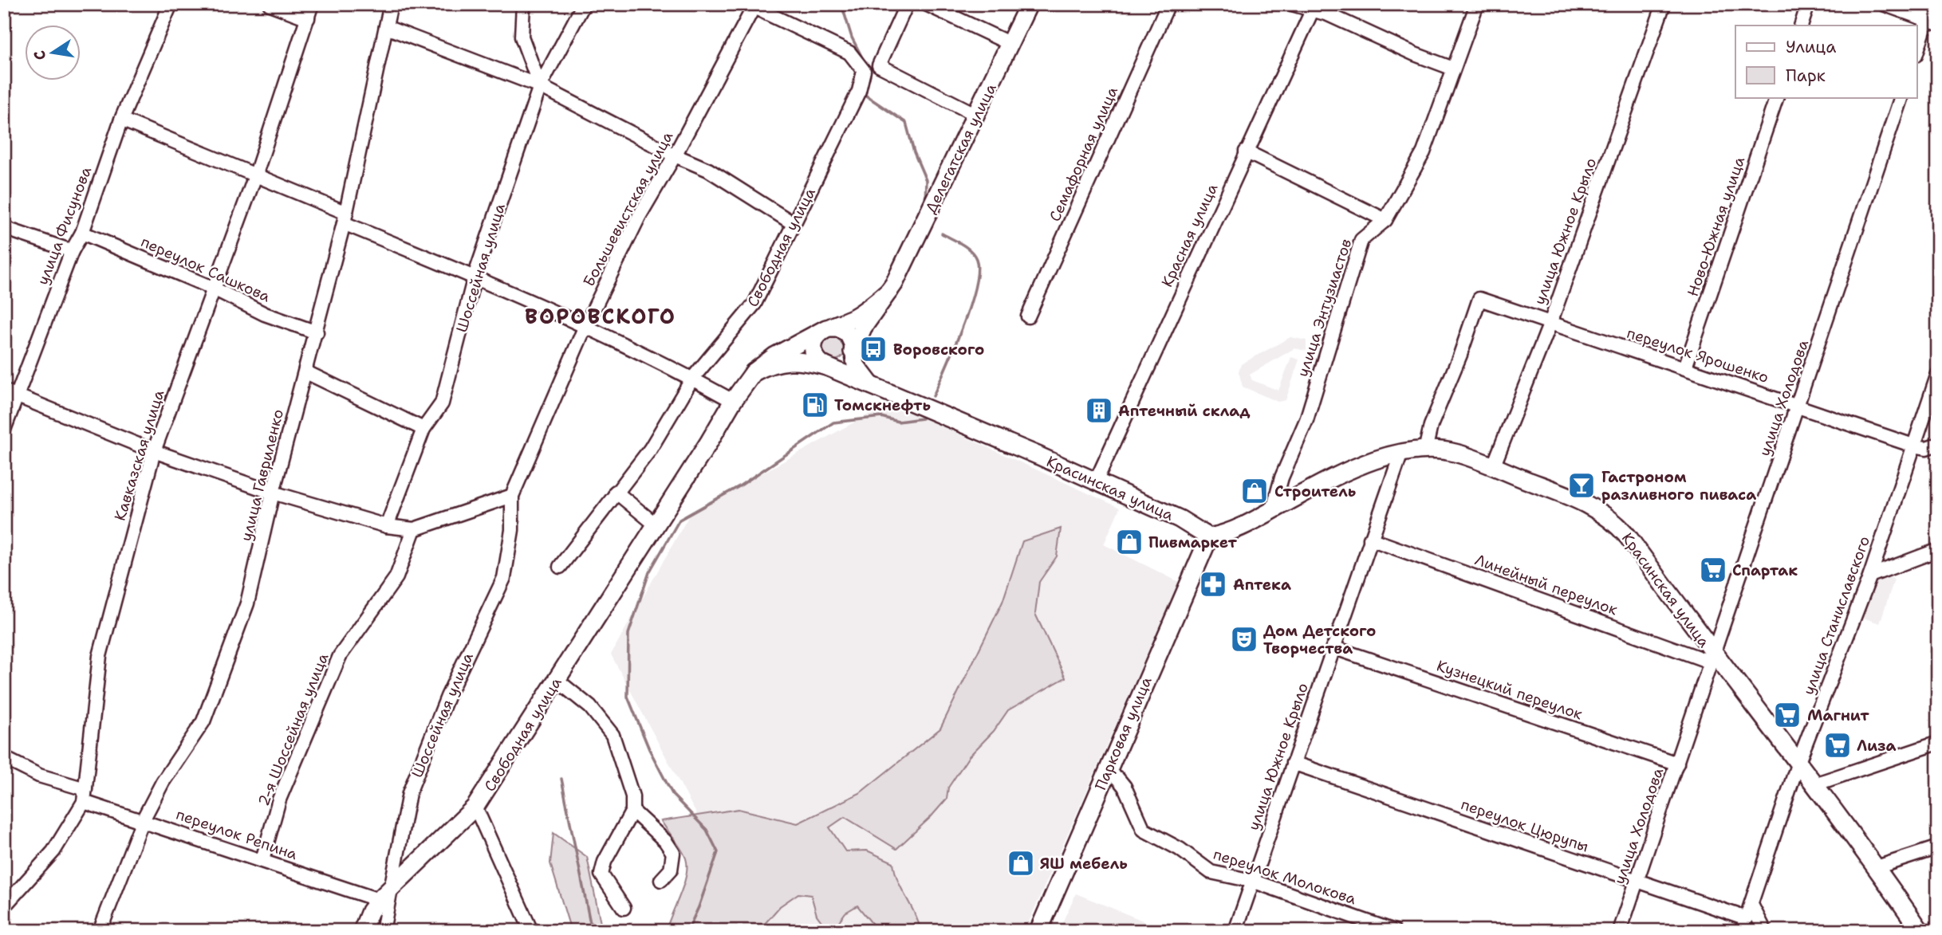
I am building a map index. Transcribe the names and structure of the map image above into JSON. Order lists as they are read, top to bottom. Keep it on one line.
{"streets":{"main road":["Делегатская улица","Свободная улица","Шоссейная улица","Красинская улица","Парковая улица"],"street":["Семафорная улица","Большевистская улица","улица Фисунова","Ново-Южная улица","улица Южное Крыло","Красная улица","переулок Сашкова","улица Энтузиастов","переулок Ярошенко","улица Холодова","Кавказская улица","улица Гавриленко","Линейный переулок","улица Станиславского","Кузнецкий переулок","2-я Шоссейная улица","переулок Цюрупы","переулок Репина","переулок Молокова"]},"crossings":[["Делегатская улица","Свободная улица"],["Делегатская улица","Красинская улица"],["Большевистская улица","Свободная улица"],["Большевистская улица","Шоссейная улица"],["улица Фисунова","переулок Сашкова"],["Ново-Южная улица","переулок Ярошенко"],["улица Южное Крыло","переулок Ярошенко"],["улица Южное Крыло","Красинская улица"],["улица Южное Крыло","Линейный переулок"],["улица Южное Крыло","Кузнецкий переулок"],["улица Южное Крыло","переулок Цюрупы"],["улица Южное Крыло","переулок Молокова"],["Красная улица","Красинская улица"],["Свободная улица","Шоссейная улица"],["Свободная улица","Красинская улица"],["Свободная улица","переулок Репина"],["Шоссейная улица","переулок Репина"],["переулок Сашкова","Кавказская улица"],["переулок Сашкова","улица Гавриленко"],["улица Энтузиастов","Красинская улица"],["переулок Ярошенко","улица Холодова"],["переулок Ярошенко","Красинская улица"],["переулок Ярошенко","улица Станиславского"],["улица Холодова","Красинская улица"],["улица Холодова","Линейный переулок"],["улица Холодова","Кузнецкий переулок"],["улица Холодова","переулок Цюрупы"],["Кавказская улица","переулок Репина"],["улица Гавриленко","переулок Репина"],["Красинская улица","Линейный переулок"],["Красинская улица","улица Станиславского"],["Красинская улица","Парковая улица"],["улица Станиславского","переулок Цюрупы"],["2-я Шоссейная улица","переулок Репина"],["Парковая улица","переулок Молокова"]],"districts":["ВОРОВСКОГО"],"places":{"bus stop":["Воровского"],"fuel station":["Томскнефть"],"building":["Аптечный склад"],"bar":["Гастроном разливного пиваса"],"shop":["Строитель","Пивмаркет","ЯШ мебель"],"supermarket":["Спартак","Магнит","Лиза"],"pharmacy":["Аптека"],"theatre":["Дом Детского Творчества"]},"legend":["Улица","Парк"],"north":"left"}
